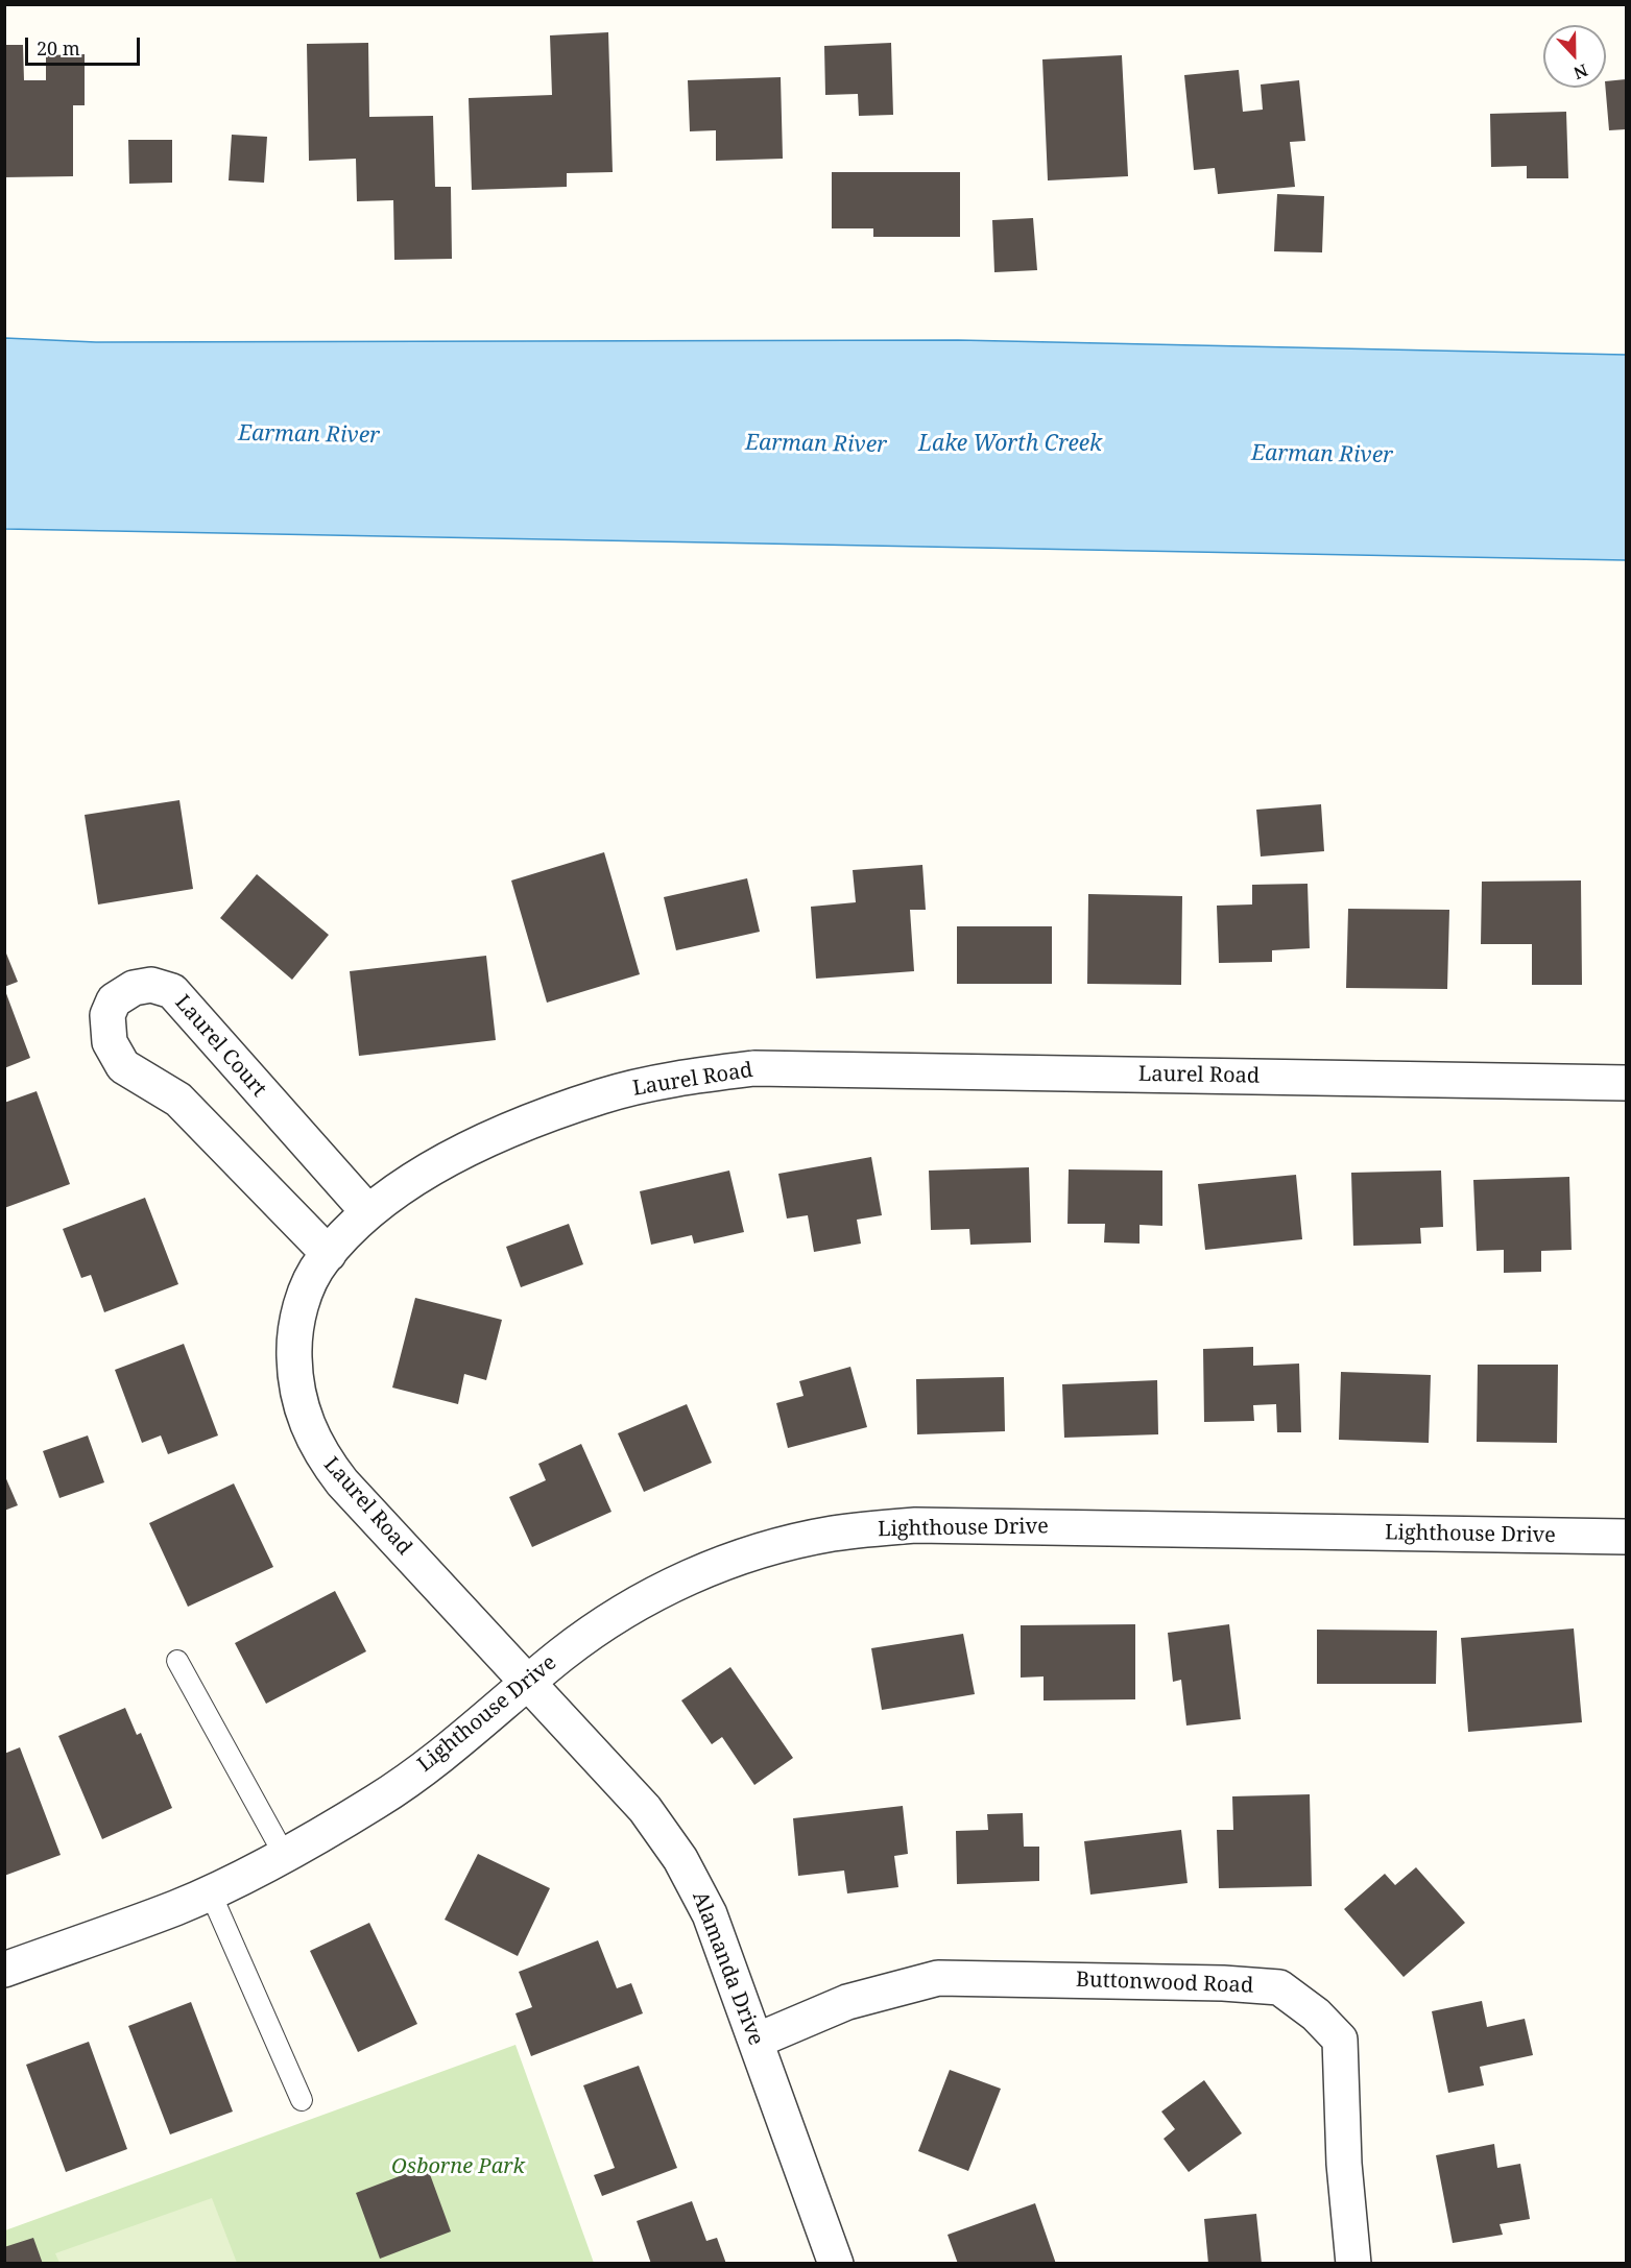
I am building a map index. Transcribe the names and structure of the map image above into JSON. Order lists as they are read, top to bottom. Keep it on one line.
{"streets":{"street":["Laurel Court","Laurel Road","Lighthouse Drive","Alamanda Drive","Buttonwood Road"]},"crossings":[["Laurel Court","Laurel Road"],["Laurel Road","Lighthouse Drive"],["Laurel Road","Alamanda Drive"],["Lighthouse Drive","Alamanda Drive"],["Alamanda Drive","Buttonwood Road"]],"water":["Earman River","Lake Worth Creek"],"parks":["Osborne Park"],"scale_bar":"20 m","north":"bottom"}
